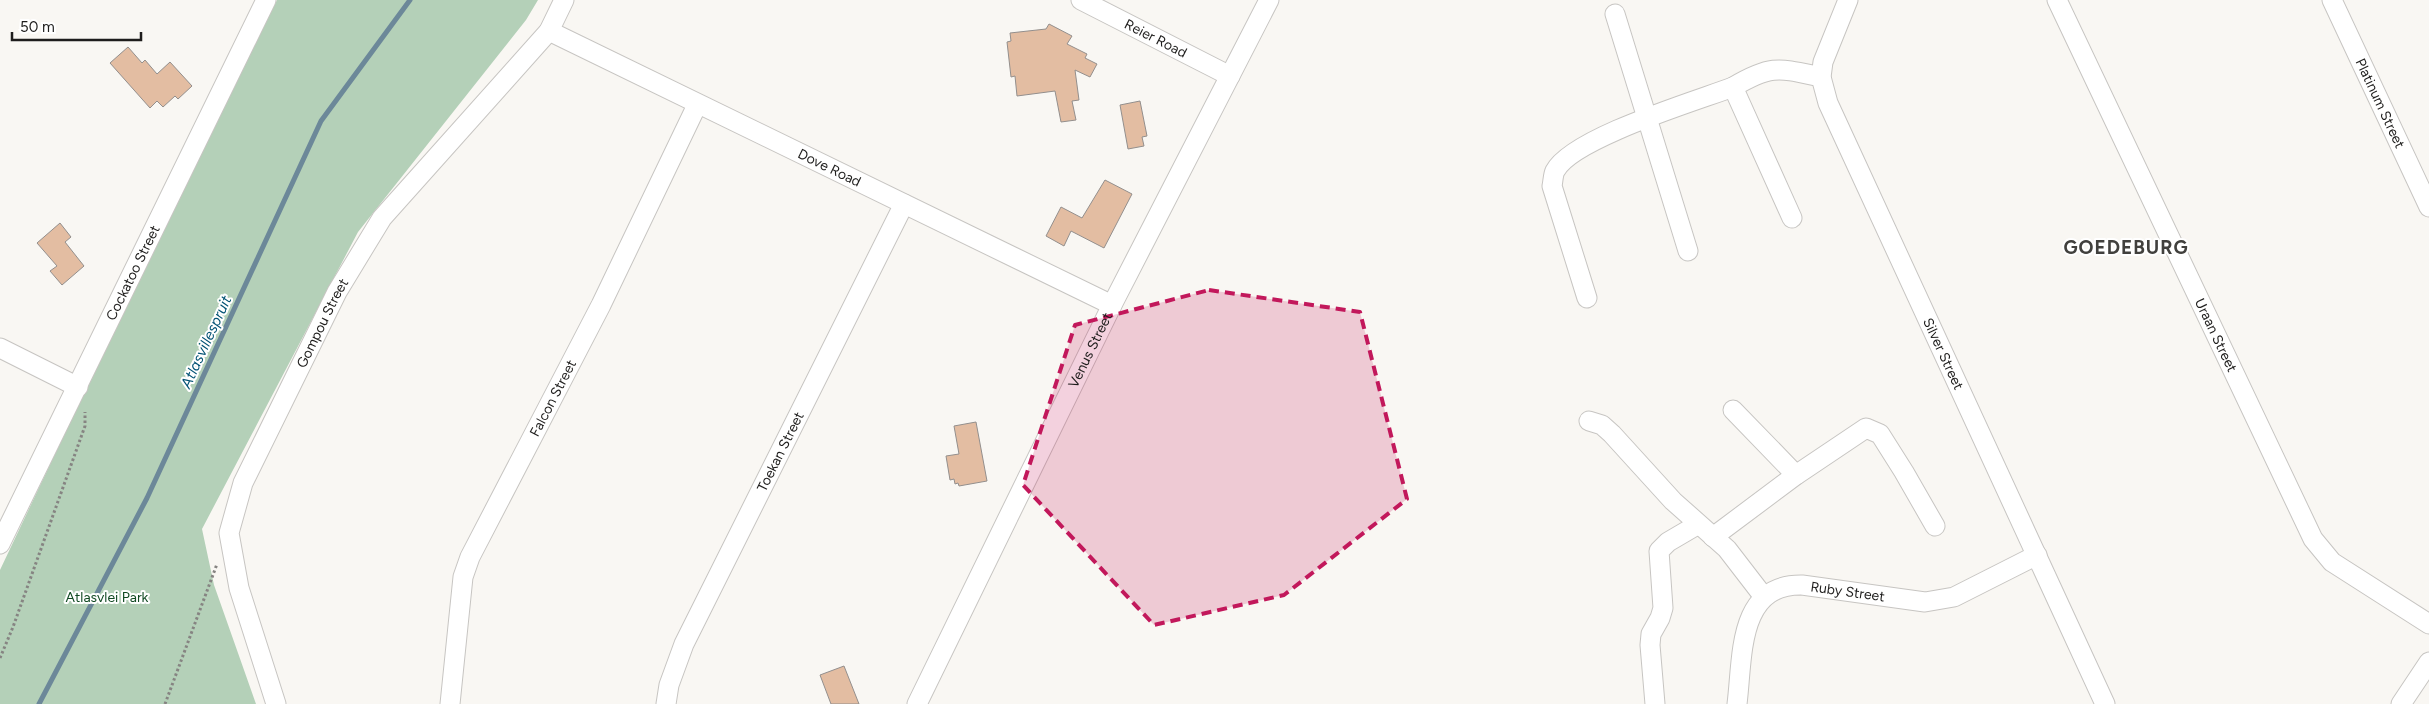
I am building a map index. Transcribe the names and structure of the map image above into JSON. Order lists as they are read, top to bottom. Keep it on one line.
{"streets":{"street":["Reier Road","Platinum Street","Dove Road","Cockatoo Street","Gompou Street","Uraan Street","Venus Street","Silver Street","Falcon Street","Toekan Street","Ruby Street"]},"crossings":[["Reier Road","Venus Street"],["Dove Road","Gompou Street"],["Dove Road","Venus Street"],["Dove Road","Falcon Street"],["Dove Road","Toekan Street"],["Silver Street","Ruby Street"]],"districts":["GOEDEBURG"],"water":["Atlasvillespruit"],"parks":["Atlasvlei Park"],"scale_bar":"50 m"}
